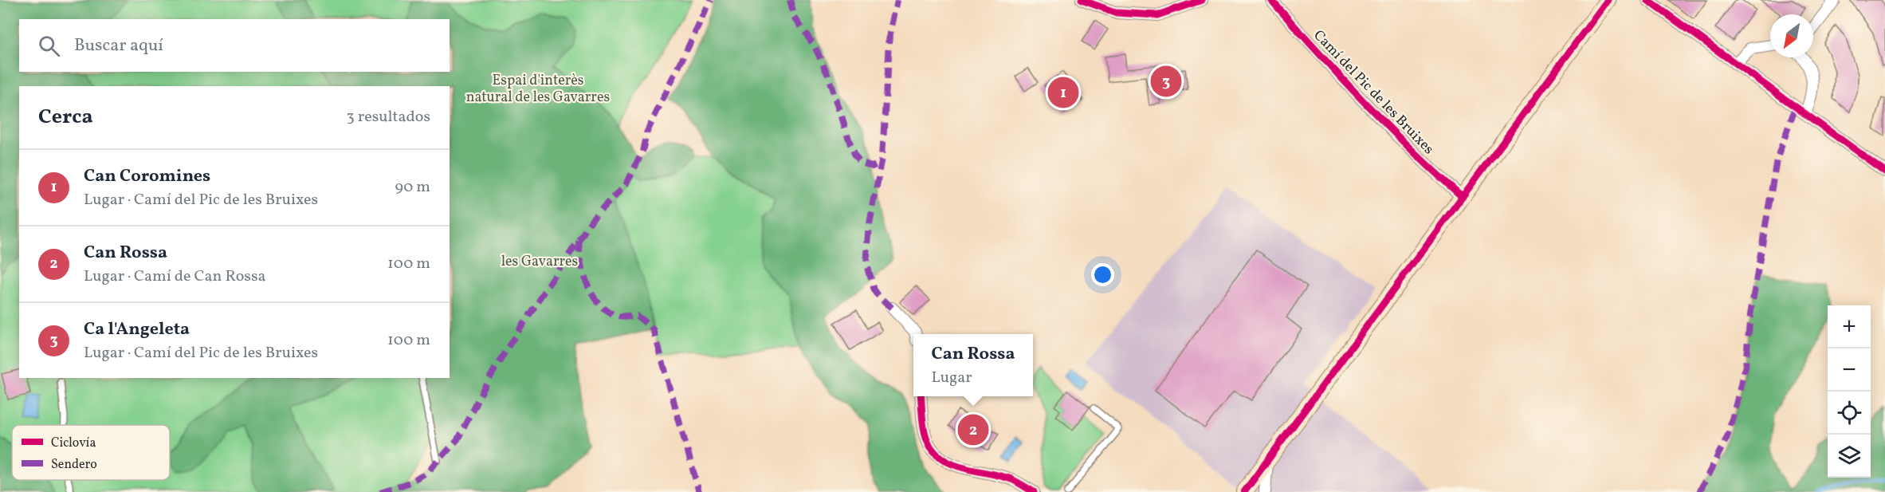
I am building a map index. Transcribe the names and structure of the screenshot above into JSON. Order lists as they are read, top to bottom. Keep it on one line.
{"streets":{"street":["Camí del Pic de les Bruixes"]},"parks":["Espai d'interès natural de les Gavarres","les Gavarres"],"legend":["Ciclovía","Sendero"],"north":"bottom left","page":{"search":"Buscar aquí","pins":["3","1","2"],"heading":["Cerca","3 resultados"],"list":[{"mark":"1","name":"Can Coromines","note":"Lugar · Camí del Pic de les Bruixes","value":"90 m"},{"mark":"2","name":"Can Rossa","note":"Lugar · Camí de Can Rossa","value":"100 m"},{"mark":"3","name":"Ca l'Angeleta","note":"Lugar · Camí del Pic de les Bruixes","value":"100 m"}],"map_buttons":["+","−"],"popup":["Can Rossa","Lugar"]}}
